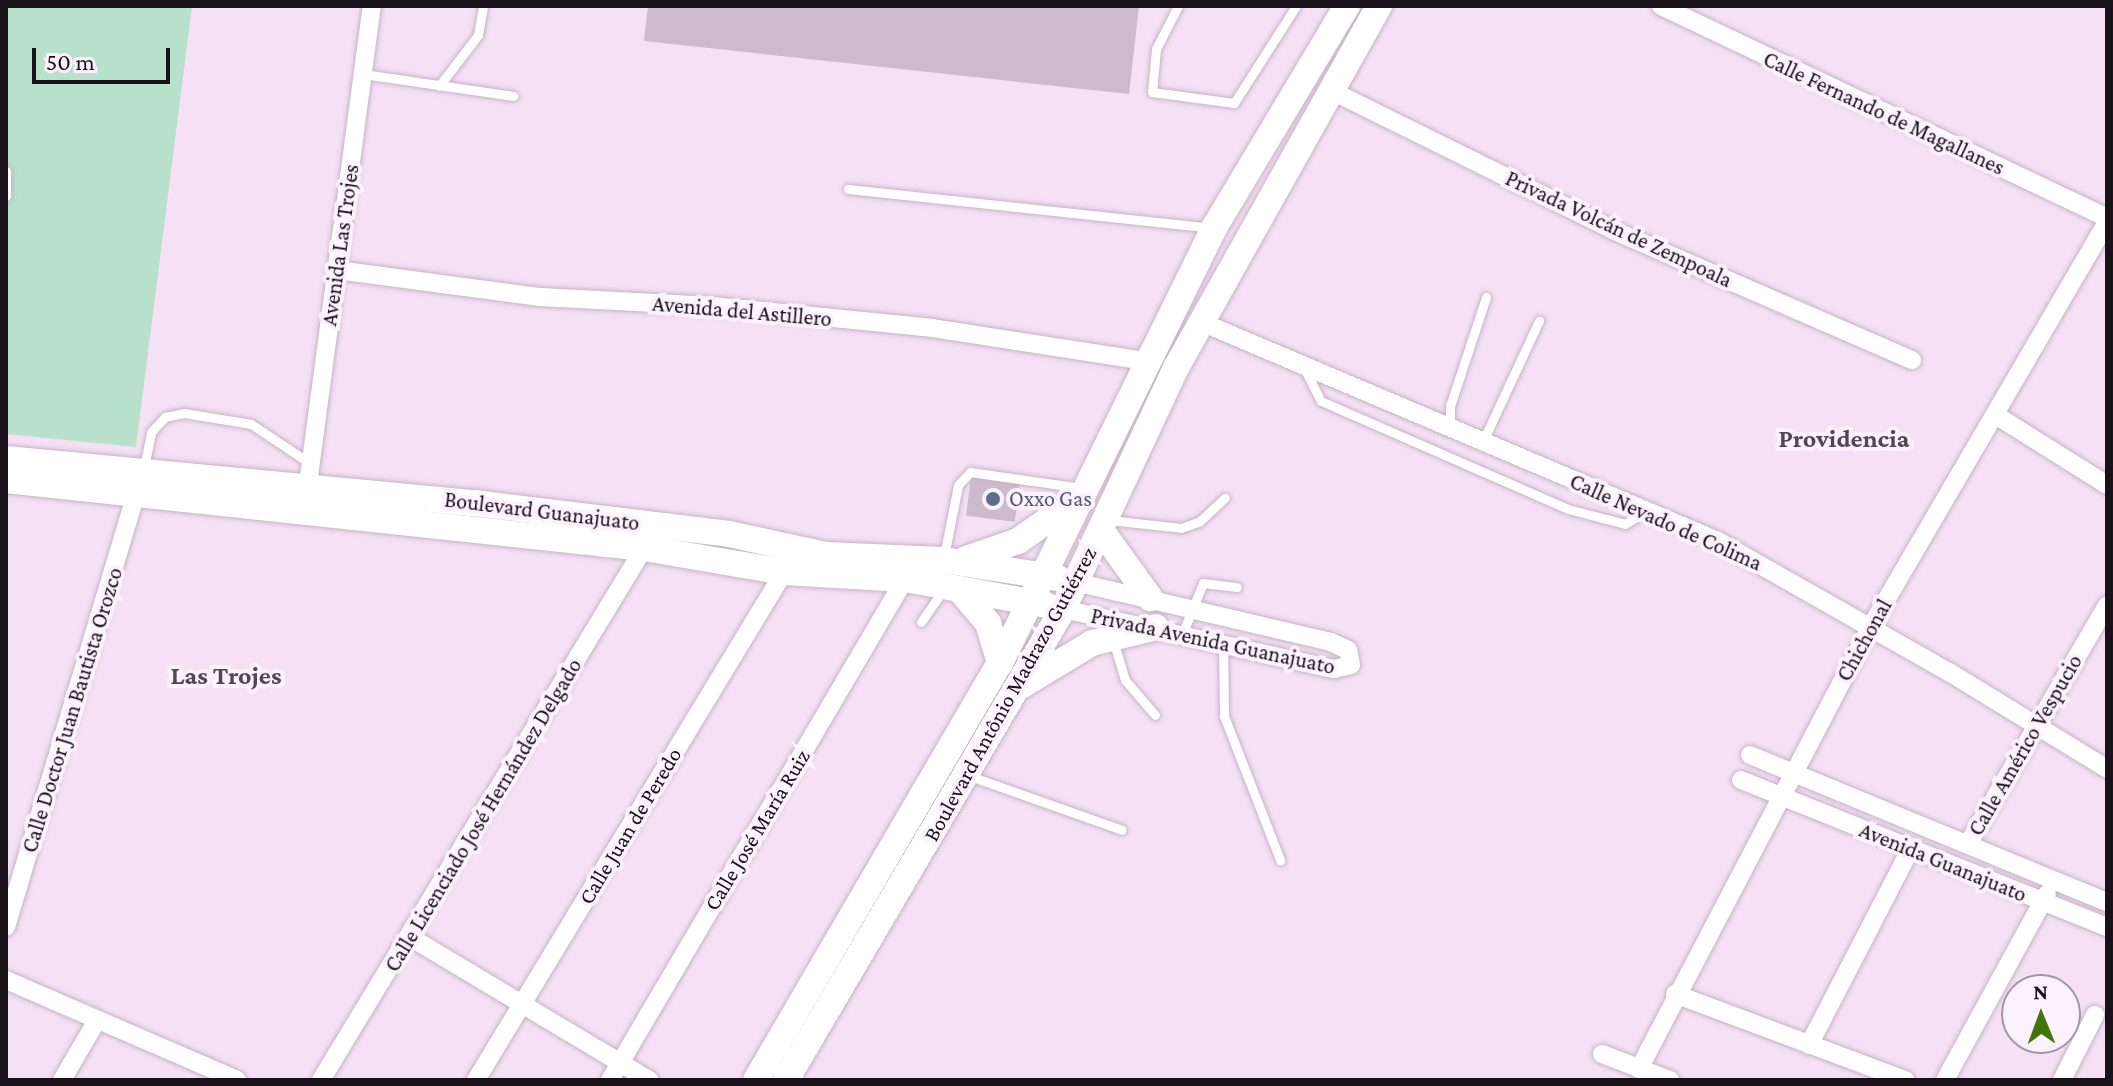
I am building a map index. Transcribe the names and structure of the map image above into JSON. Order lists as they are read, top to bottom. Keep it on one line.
{"streets":{"street":["Calle Fernando de Magallanes","Privada Volcán de Zempoala","Avenida Las Trojes","Avenida del Astillero","Boulevard Guanajuato","Calle Nevado de Colima","Chichonal","Privada Avenida Guanajuato","Boulevard Antônio Madrazo Gutiérrez","Calle Doctor Juan Bautista Orozco","Calle Américo Vespucio","Calle Licenciado José Hernández Delgado","Calle Juan de Peredo","Calle José María Ruiz","Avenida Guanajuato"]},"crossings":[["Calle Fernando de Magallanes","Chichonal"],["Privada Volcán de Zempoala","Boulevard Antônio Madrazo Gutiérrez"],["Avenida Las Trojes","Avenida del Astillero"],["Avenida Las Trojes","Boulevard Guanajuato"],["Avenida del Astillero","Boulevard Antônio Madrazo Gutiérrez"],["Boulevard Guanajuato","Privada Avenida Guanajuato"],["Boulevard Guanajuato","Boulevard Antônio Madrazo Gutiérrez"],["Boulevard Guanajuato","Calle Doctor Juan Bautista Orozco"],["Boulevard Guanajuato","Calle Licenciado José Hernández Delgado"],["Boulevard Guanajuato","Calle Juan de Peredo"],["Boulevard Guanajuato","Calle José María Ruiz"],["Calle Nevado de Colima","Chichonal"],["Calle Nevado de Colima","Boulevard Antônio Madrazo Gutiérrez"],["Calle Nevado de Colima","Calle Américo Vespucio"],["Chichonal","Avenida Guanajuato"],["Privada Avenida Guanajuato","Boulevard Antônio Madrazo Gutiérrez"],["Calle Américo Vespucio","Avenida Guanajuato"]],"districts":["Providencia","Las Trojes"],"places":["Oxxo Gas"],"scale_bar":"50 m","north":"top"}
